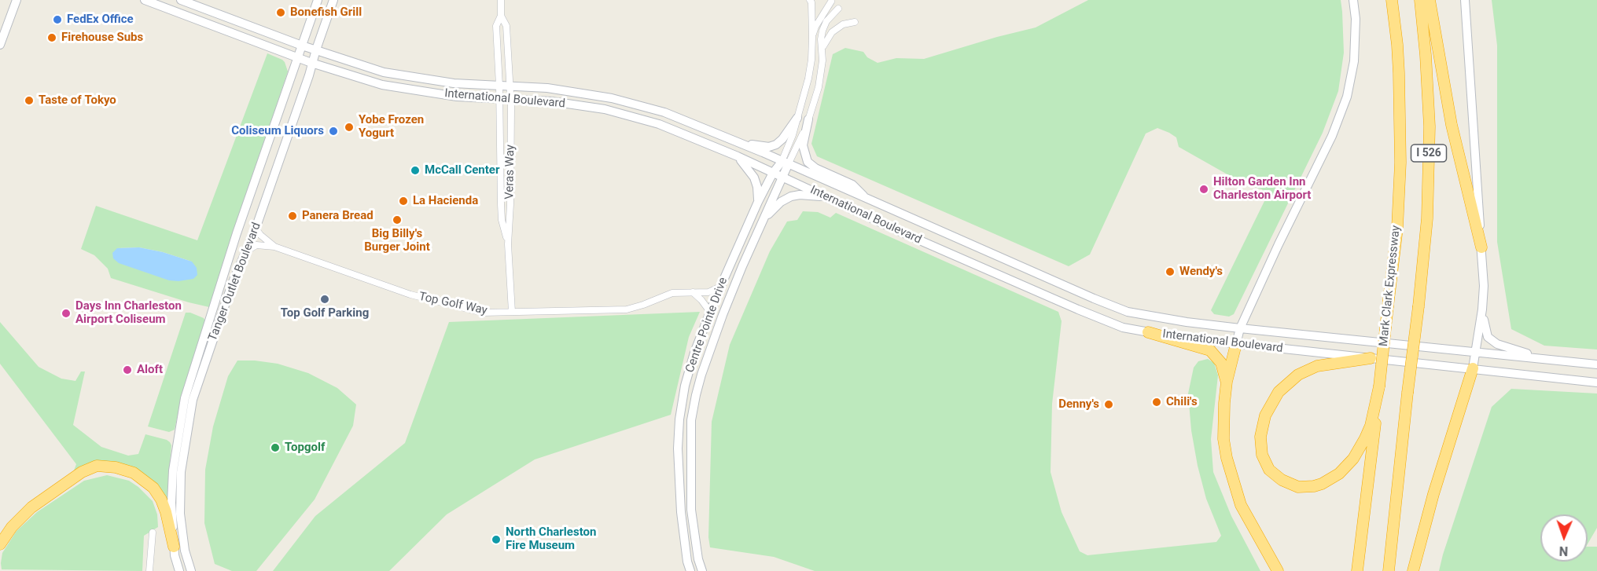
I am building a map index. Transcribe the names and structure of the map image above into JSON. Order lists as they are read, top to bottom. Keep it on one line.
{"streets":{"highway":["I 526","Mark Clark Expressway"],"main road":["International Boulevard","Tanger Outlet Boulevard","Centre Pointe Drive"],"street":["Veras Way","Top Golf Way"]},"crossings":[["International Boulevard","Veras Way"],["International Boulevard","Tanger Outlet Boulevard"],["International Boulevard","Centre Pointe Drive"],["Veras Way","Top Golf Way"],["Tanger Outlet Boulevard","Top Golf Way"],["Top Golf Way","Centre Pointe Drive"]],"places":["Bonefish Grill","FedEx Office","Firehouse Subs","Taste of Tokyo","Yobe Frozen Yogurt","Coliseum Liquors","McCall Center","Hilton Garden Inn Charleston Airport","La Hacienda","Panera Bread","Big Billy's Burger Joint","Wendy's","Top Golf Parking","Days Inn Charleston Airport Coliseum","Aloft","Chili's","Denny's","Topgolf","North Charleston Fire Museum"],"north":"bottom"}
